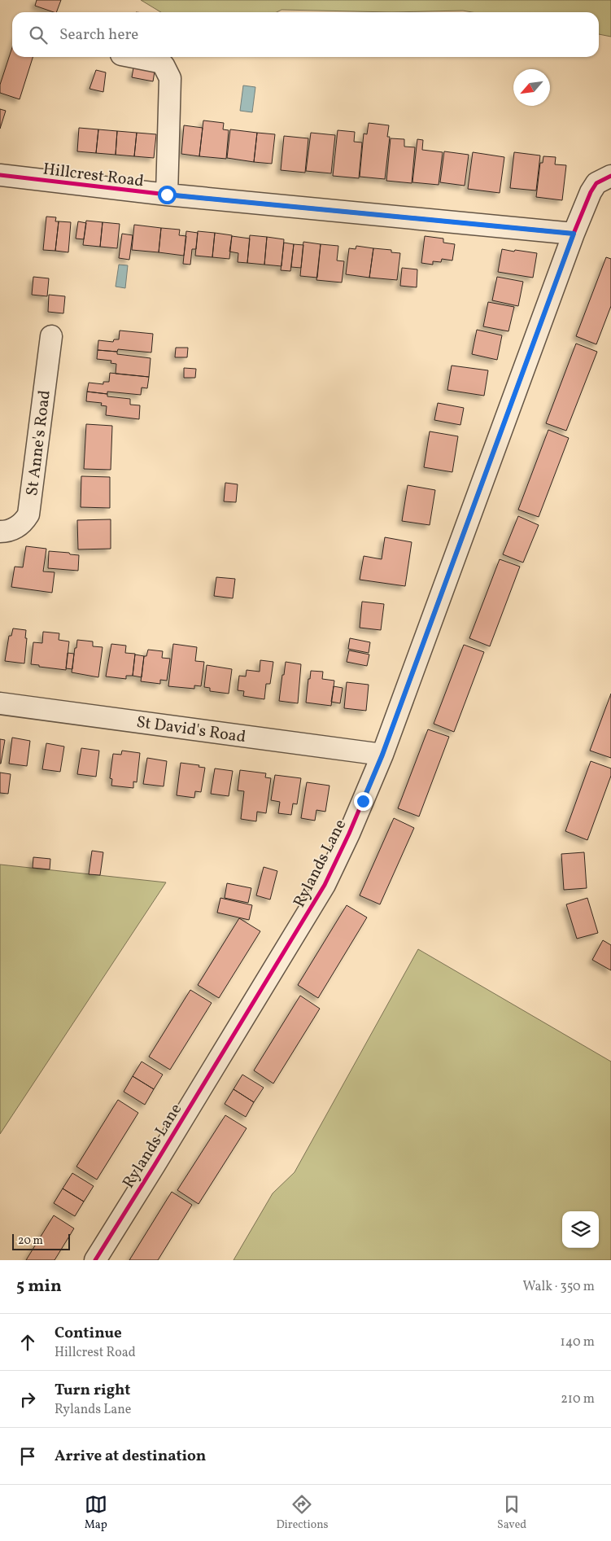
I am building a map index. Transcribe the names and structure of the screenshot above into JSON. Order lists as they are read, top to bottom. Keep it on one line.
{"streets":{"street":["Hillcrest Road","St Anne's Road","St David's Road","Rylands Lane"]},"crossings":[["Hillcrest Road","Rylands Lane"],["St David's Road","Rylands Lane"]],"scale_bar":"20 m","north":"bottom left","page":{"search":"Search here","scale":"20 m","heading":["5 min","Walk · 350 m"],"list":[["Continue","Hillcrest Road","140 m"],["Turn right","Rylands Lane","210 m"],"Arrive at destination"],"nav":["Map","Directions","Saved"]}}
